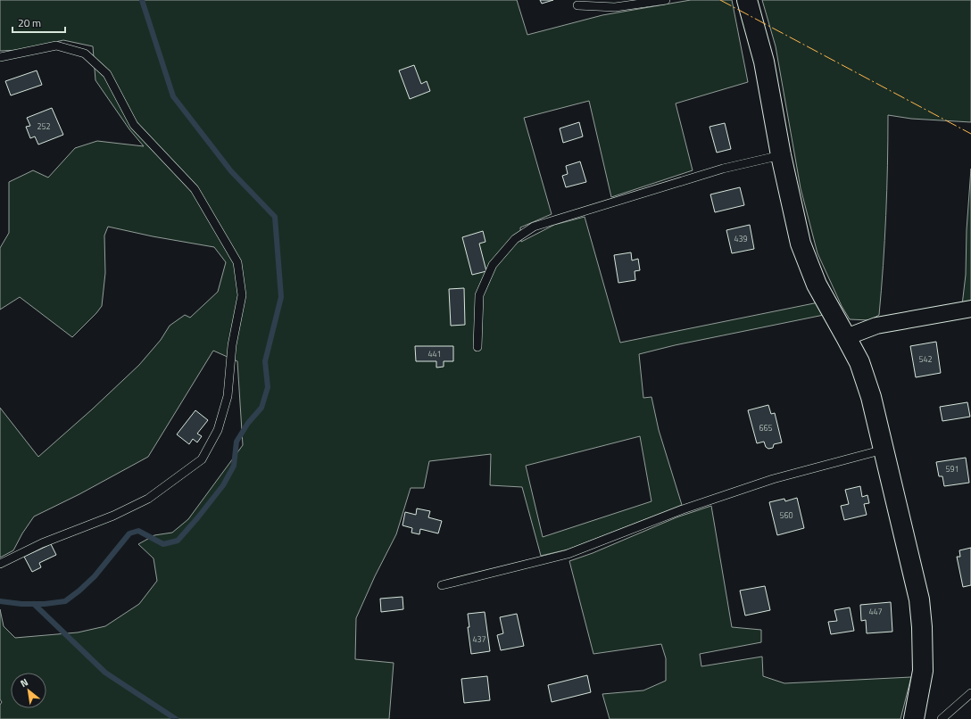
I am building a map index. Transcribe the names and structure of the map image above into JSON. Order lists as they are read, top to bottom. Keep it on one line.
{"house_numbers":["252","439","441","542","665","591","560","447","437"],"scale_bar":"20 m","north":"top left"}
